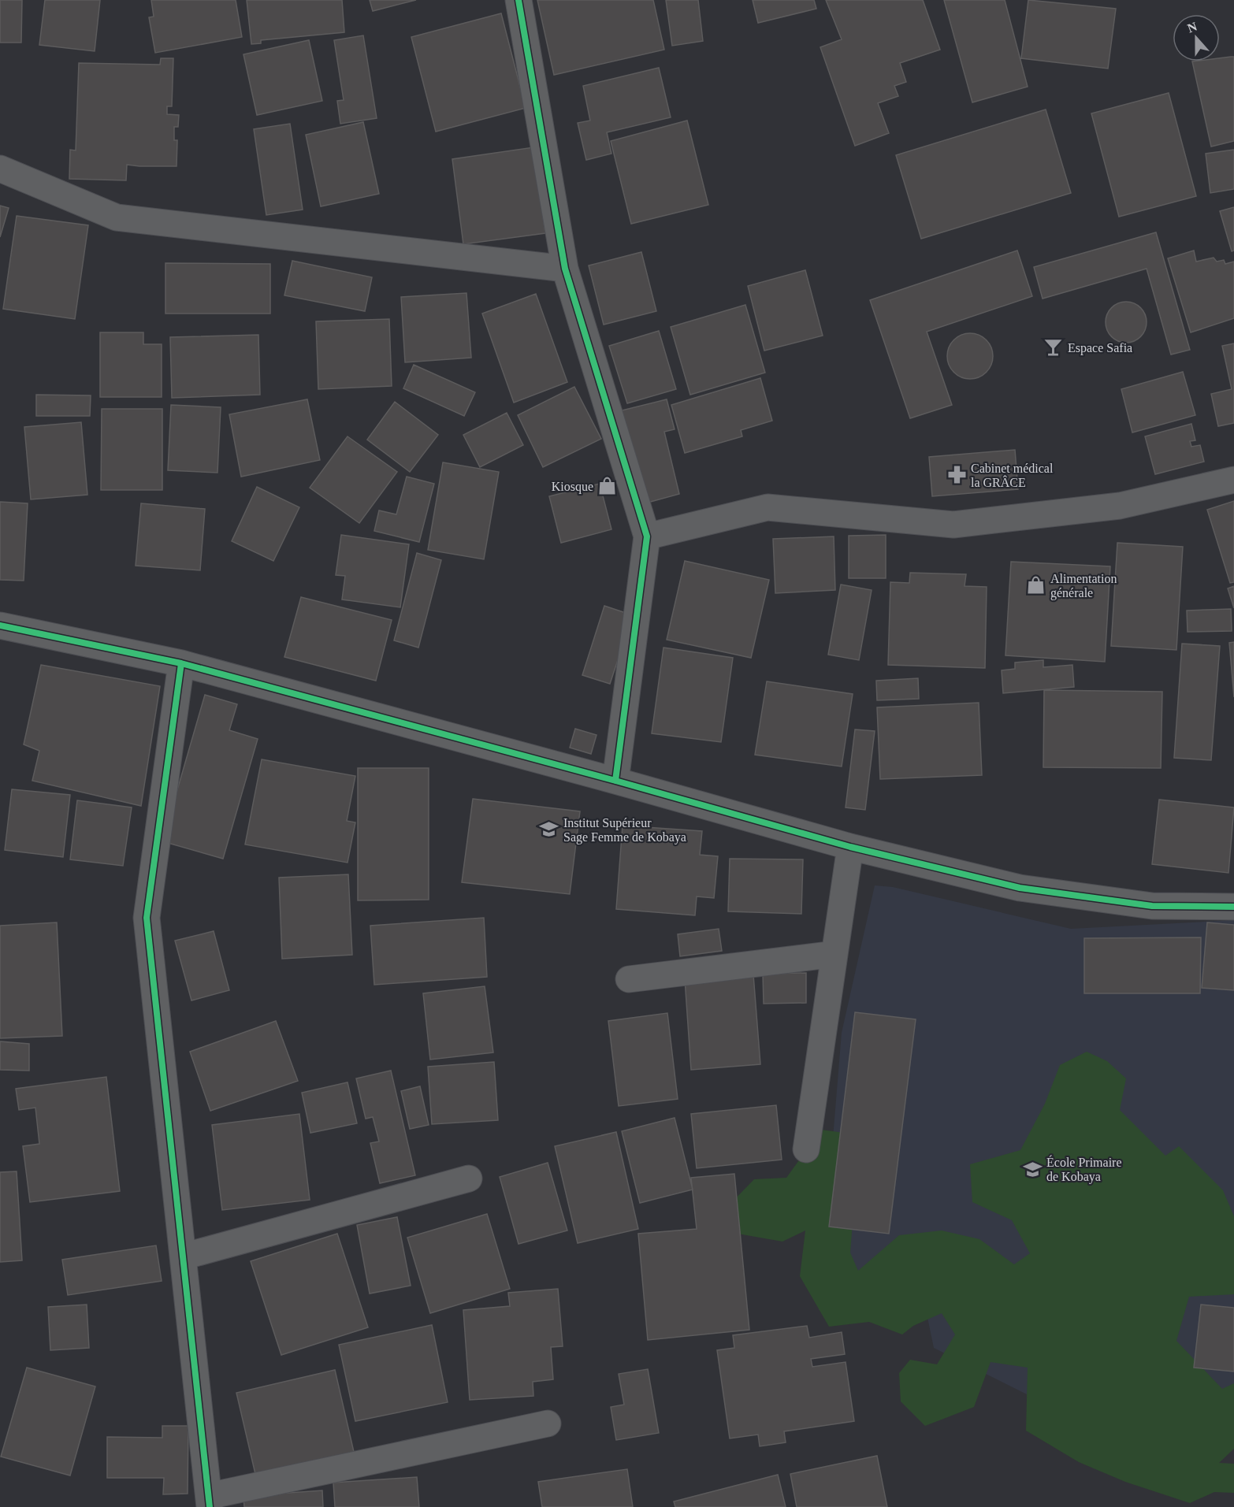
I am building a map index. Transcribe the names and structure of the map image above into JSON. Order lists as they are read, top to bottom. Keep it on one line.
{"places":{"bar":["Espace Safia"],"pharmacy":["Cabinet médical la GRÂCE"],"shop":["Kiosque","Alimentation générale"],"school or university":["Institut Supérieur Sage Femme de Kobaya","École Primaire de Kobaya"]},"north":"top"}
